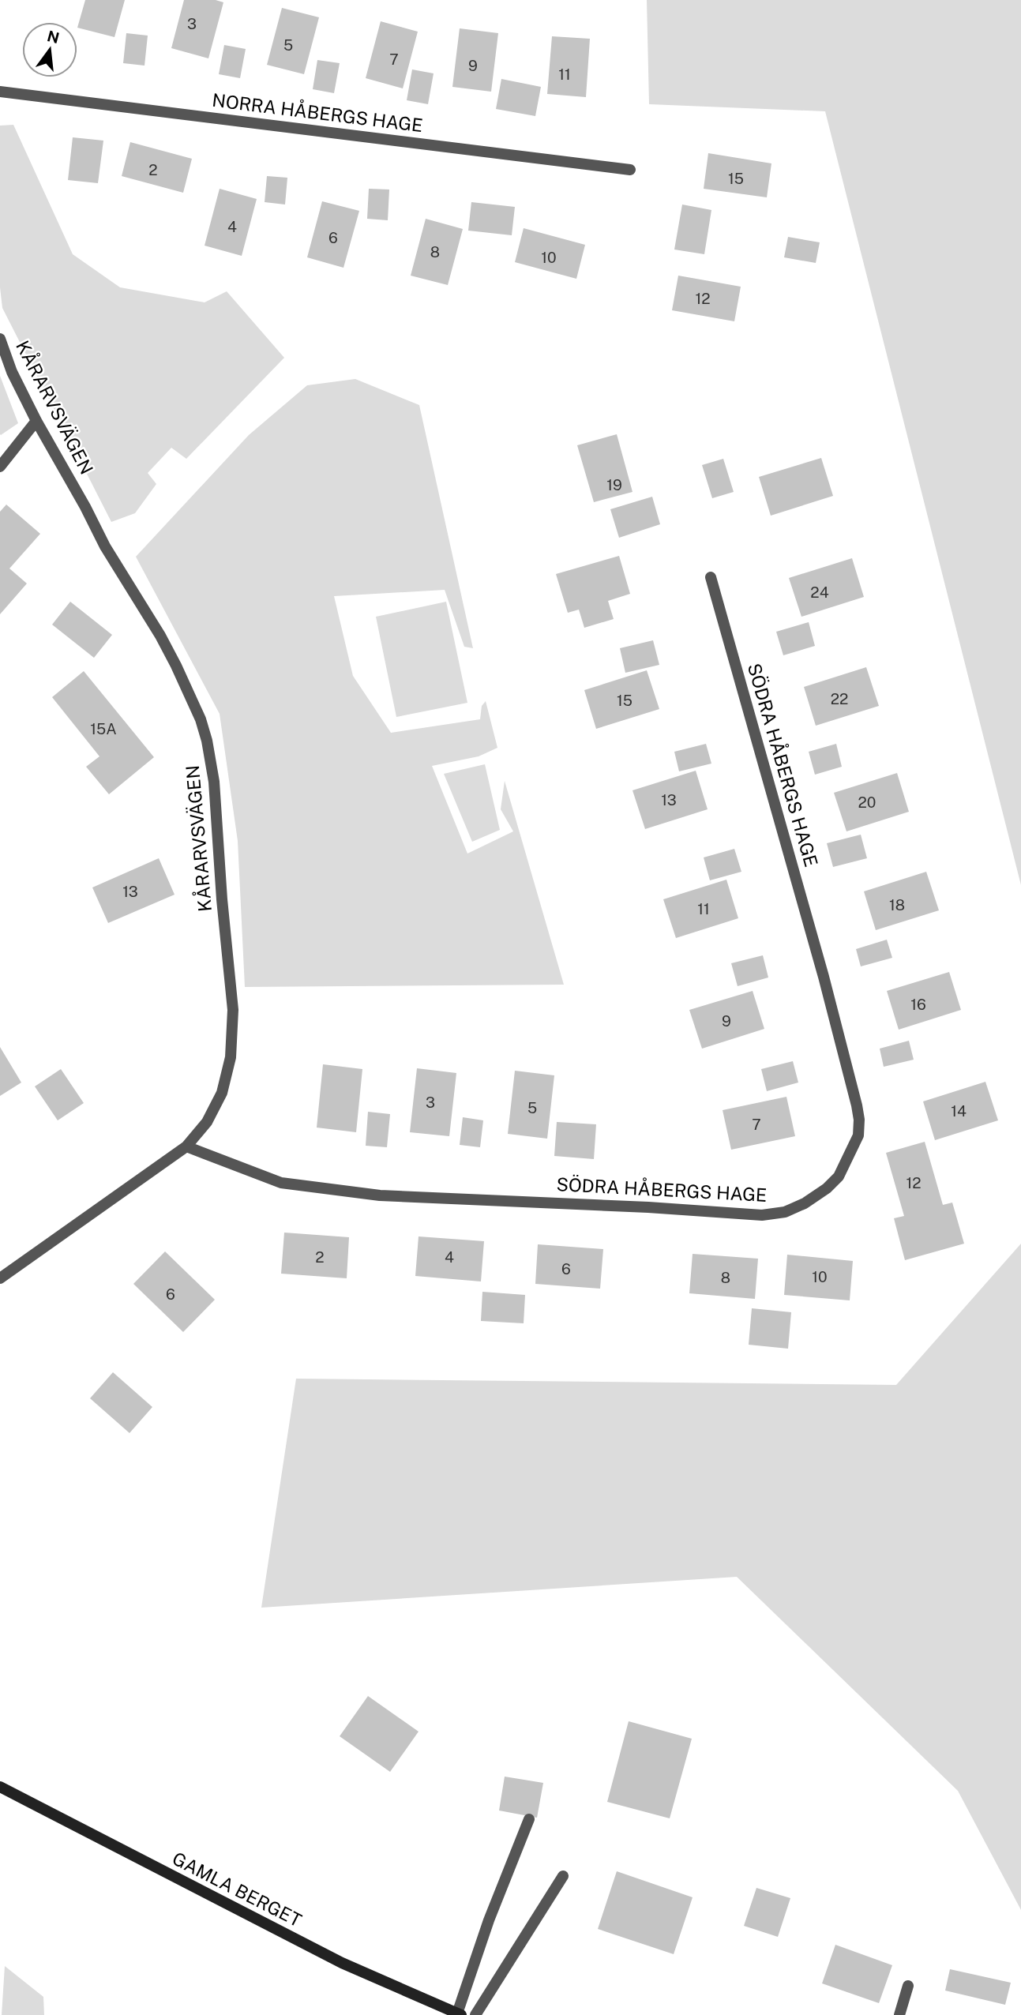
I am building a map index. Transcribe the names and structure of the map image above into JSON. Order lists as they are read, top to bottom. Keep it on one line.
{"streets":{"main road":["GAMLA BERGET"],"street":["NORRA HÅBERGS HAGE","KÅRARVSVÄGEN","SÖDRA HÅBERGS HAGE"]},"crossings":[["KÅRARVSVÄGEN","SÖDRA HÅBERGS HAGE"]],"house_numbers":["3","5","7","9","11","2","15","4","6","8","10","12","19","24","22","15","15A","13","20","13","18","11","16","9","3","5","14","7","12","2","4","6","10","8","6"],"north":"top"}
